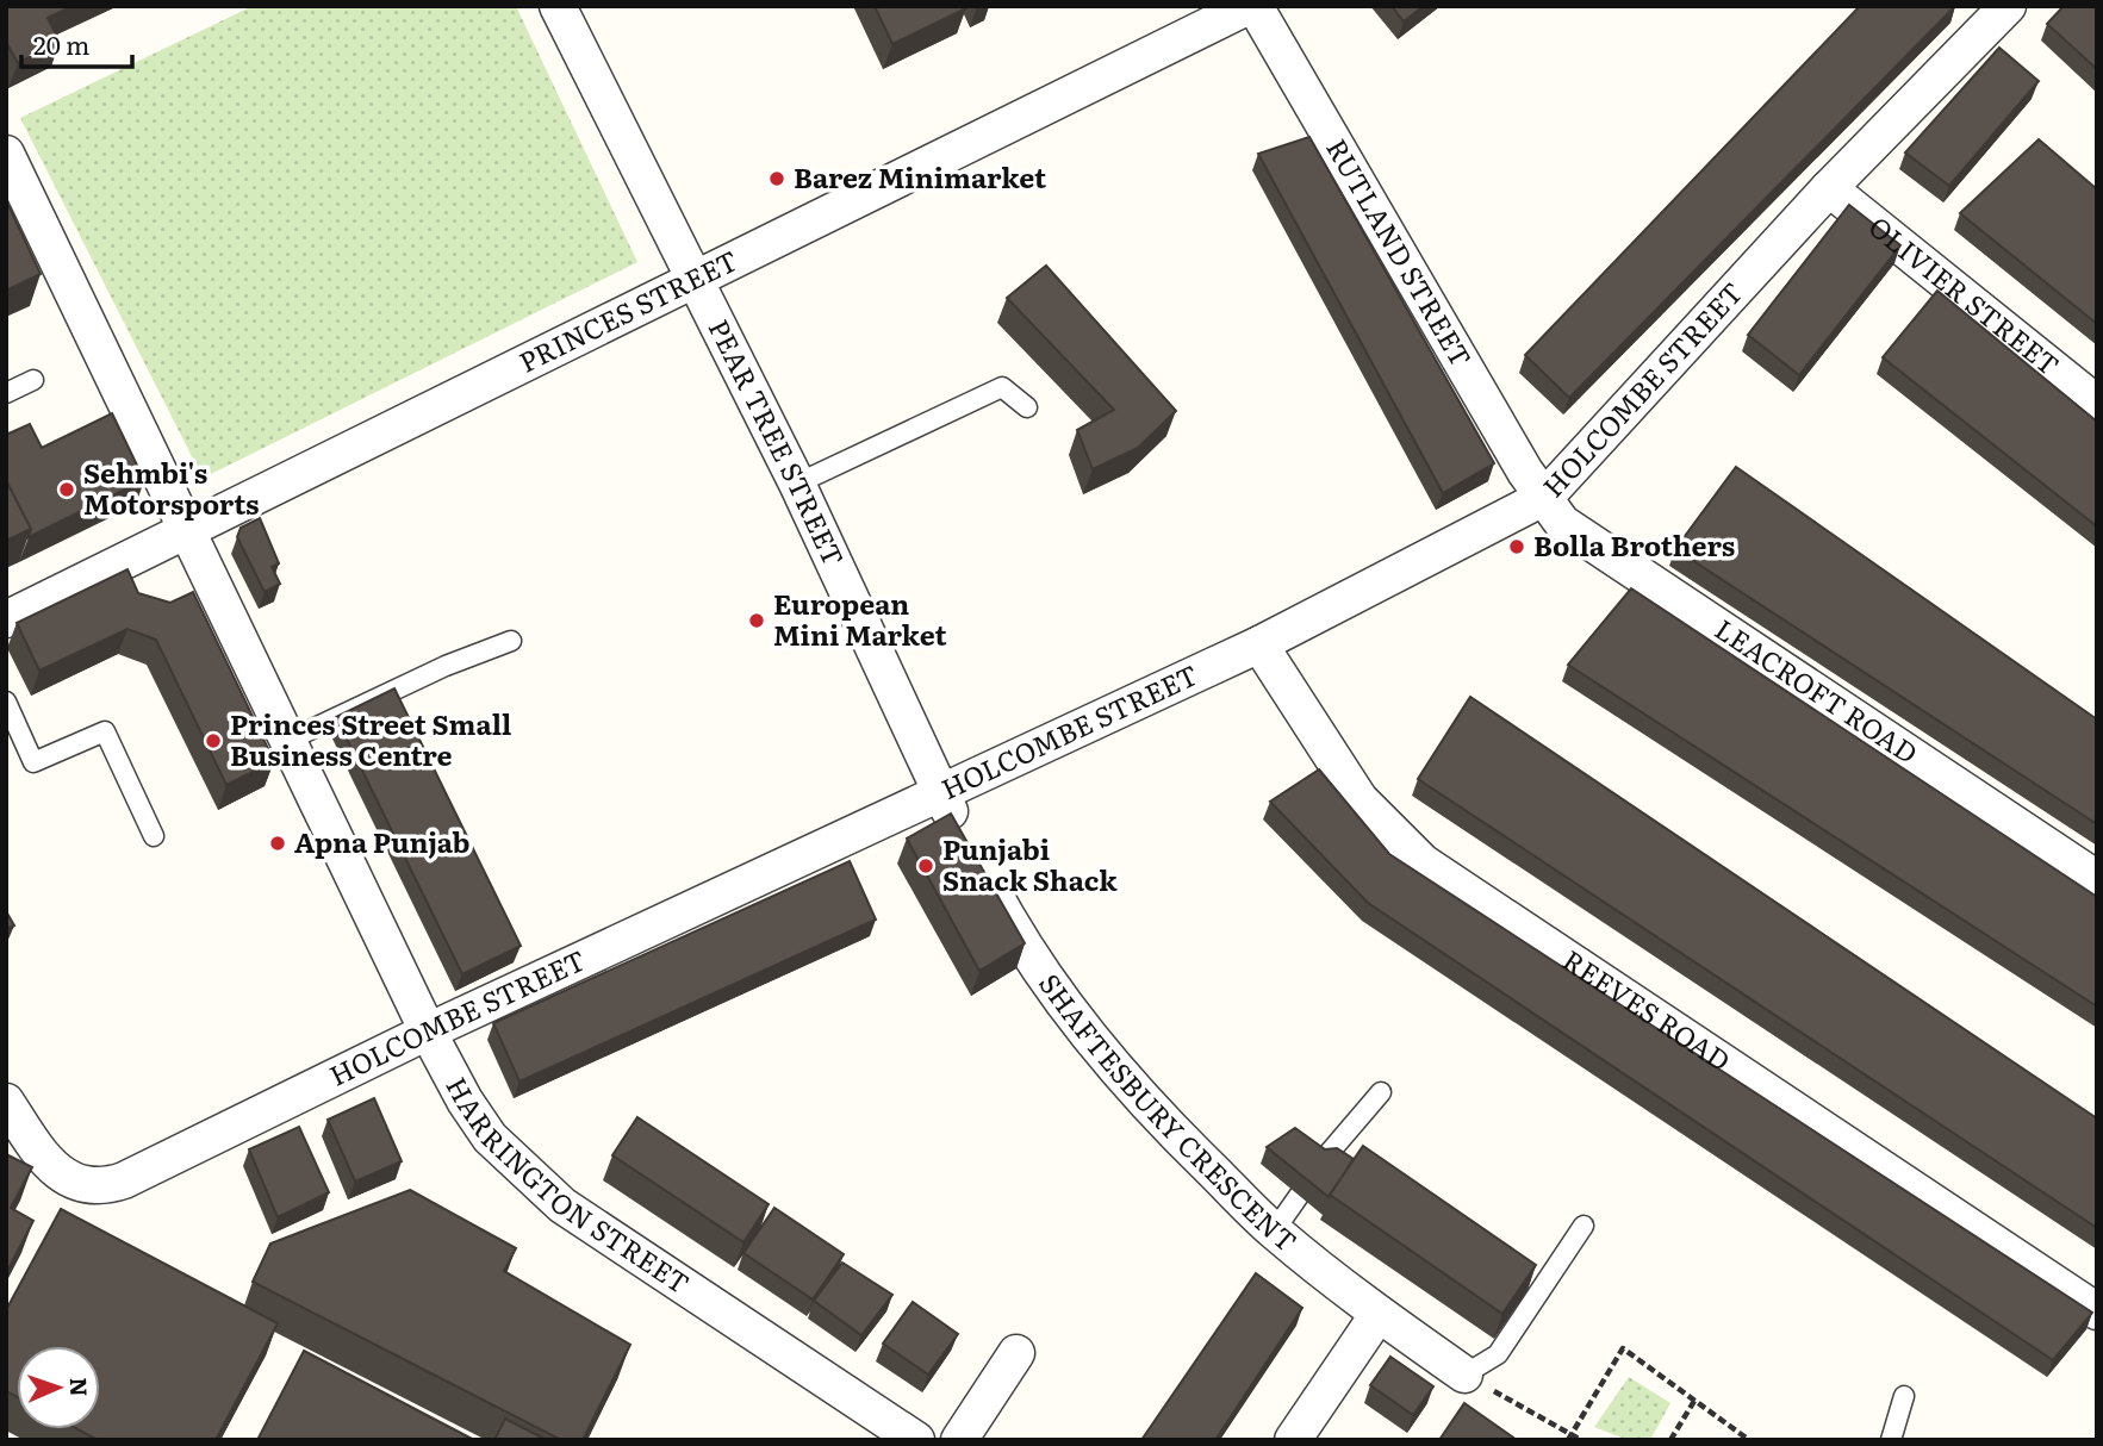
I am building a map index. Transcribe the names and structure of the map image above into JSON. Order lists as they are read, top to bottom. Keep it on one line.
{"streets":{"street":["RUTLAND STREET","OLIVIER STREET","PRINCES STREET","HOLCOMBE STREET","PEAR TREE STREET","LEACROFT ROAD","REEVES ROAD","SHAFTESBURY CRESCENT","HARRINGTON STREET"]},"crossings":[["RUTLAND STREET","PRINCES STREET"],["RUTLAND STREET","HOLCOMBE STREET"],["RUTLAND STREET","LEACROFT ROAD"],["OLIVIER STREET","HOLCOMBE STREET"],["PRINCES STREET","PEAR TREE STREET"],["PRINCES STREET","HARRINGTON STREET"],["HOLCOMBE STREET","PEAR TREE STREET"],["HOLCOMBE STREET","LEACROFT ROAD"],["HOLCOMBE STREET","REEVES ROAD"],["HOLCOMBE STREET","SHAFTESBURY CRESCENT"],["HOLCOMBE STREET","HARRINGTON STREET"],["PEAR TREE STREET","SHAFTESBURY CRESCENT"]],"places":["Barez Minimarket","Sehmbi's Motorsports","Bolla Brothers","European Mini Market","Princes Street Small Business Centre","Apna Punjab","Punjabi Snack Shack"],"scale_bar":"20 m","north":"right"}
